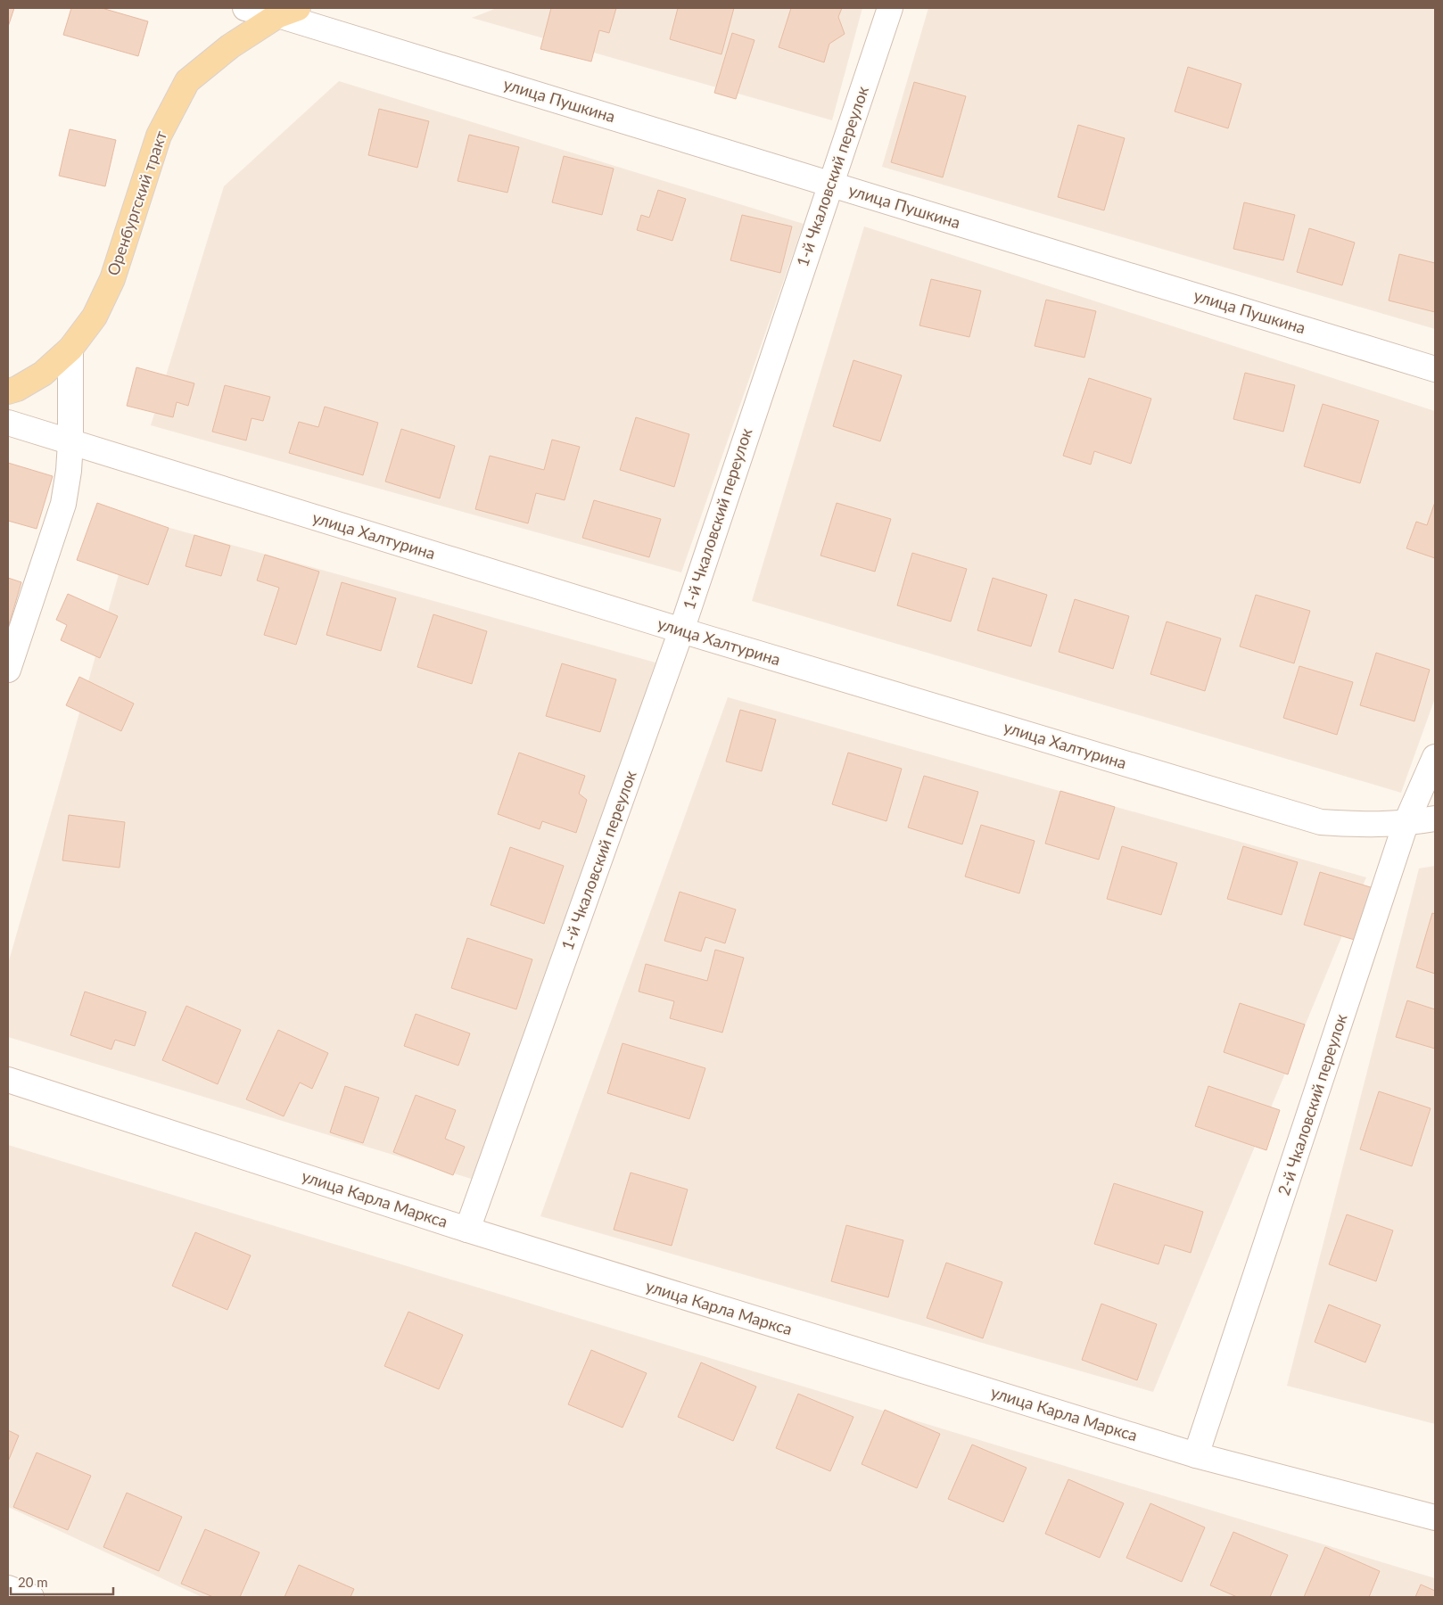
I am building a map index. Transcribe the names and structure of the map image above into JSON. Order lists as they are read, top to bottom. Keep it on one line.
{"streets":{"main road":["Оренбургский тракт"],"street":["улица Пушкина","1-й Чкаловский переулок","улица Халтурина","2-й Чкаловский переулок","улица Карла Маркса"]},"crossings":[["улица Пушкина","1-й Чкаловский переулок"],["улица Пушкина","Оренбургский тракт"],["1-й Чкаловский переулок","улица Халтурина"],["1-й Чкаловский переулок","улица Карла Маркса"],["улица Халтурина","2-й Чкаловский переулок"],["2-й Чкаловский переулок","улица Карла Маркса"]],"scale_bar":"20 m"}
